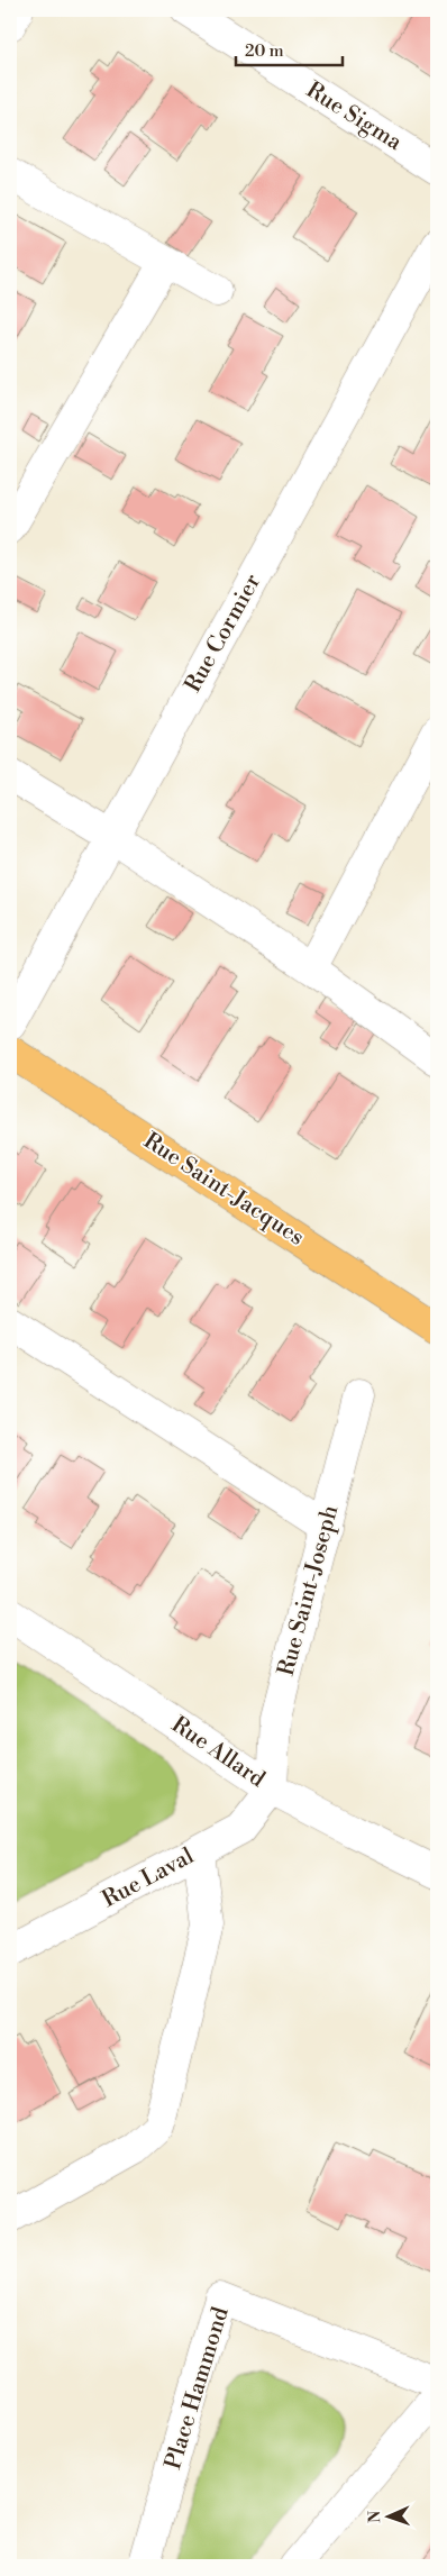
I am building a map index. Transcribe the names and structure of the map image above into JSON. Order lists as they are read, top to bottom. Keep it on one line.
{"streets":{"main road":["Rue Saint-Jacques"],"street":["Rue Sigma","Rue Cormier","Rue Saint-Joseph","Rue Allard","Rue Laval","Place Hammond"]},"crossings":[["Rue Saint-Joseph","Rue Allard"],["Rue Saint-Joseph","Rue Laval"],["Rue Allard","Rue Laval"]],"scale_bar":"20 m","north":"left"}
